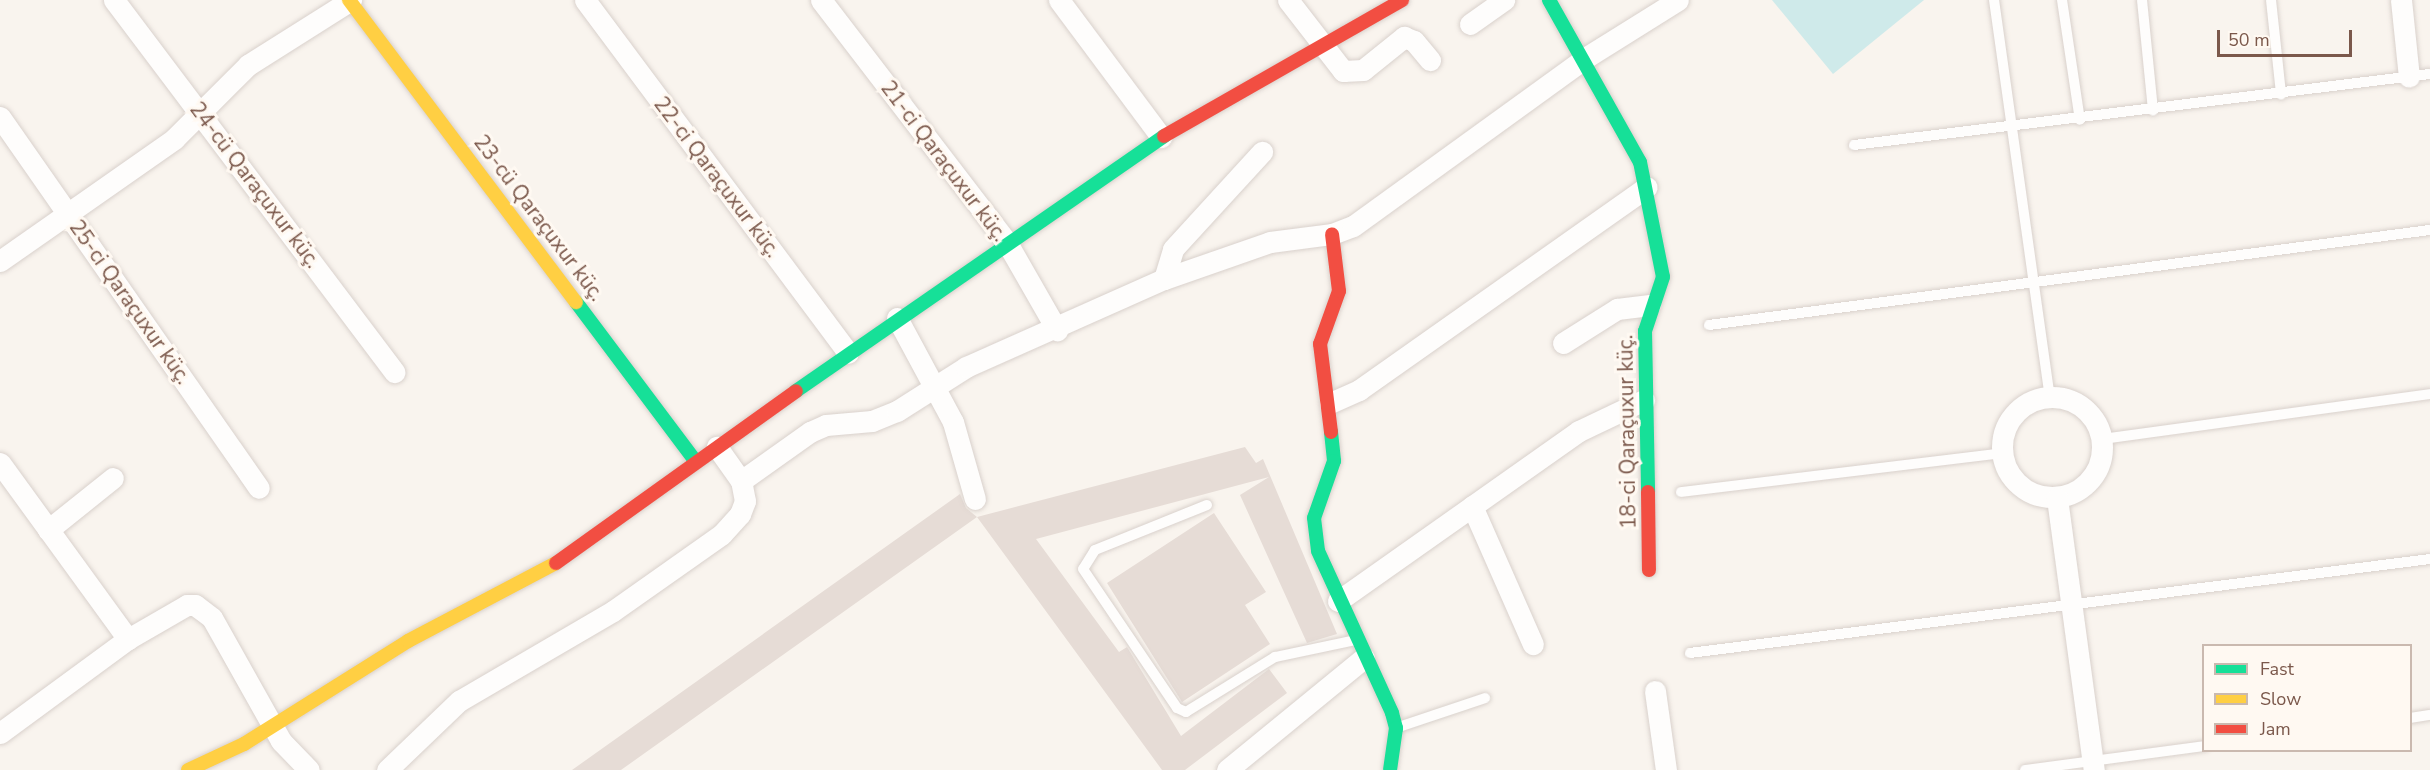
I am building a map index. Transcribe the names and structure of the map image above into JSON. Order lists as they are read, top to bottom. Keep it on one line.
{"streets":{"street":["21-ci Qaraçuxur küç.","22-ci Qaraçuxur küç.","24-cü Qaraçuxur küç.","23-cü Qaraçuxur küç.","25-ci Qaraçuxur küç.","18-ci Qaraçuxur küç."]},"legend":["Fast","Slow","Jam"],"scale_bar":"50 m"}
